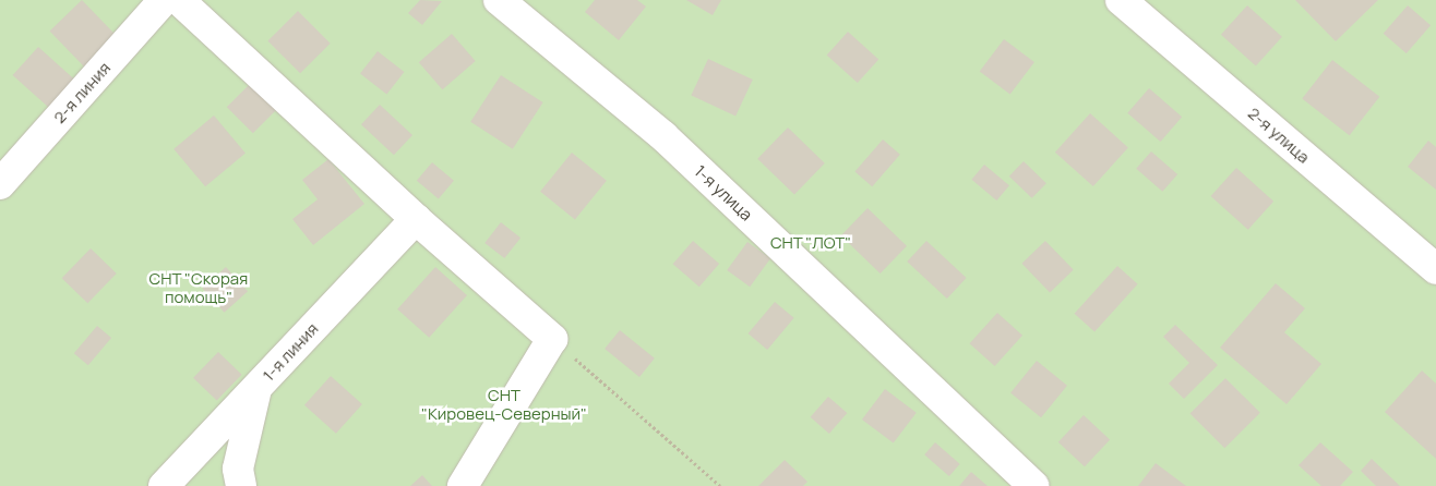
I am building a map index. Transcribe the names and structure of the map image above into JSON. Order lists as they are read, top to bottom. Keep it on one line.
{"streets":{"street":["2-я линия","2-я улица","1-я улица","1-я линия"]},"parks":["СНТ \"ЛОТ\"","СНТ \"Скорая помощь\"","СНТ \"Кировец-Северный\""]}
